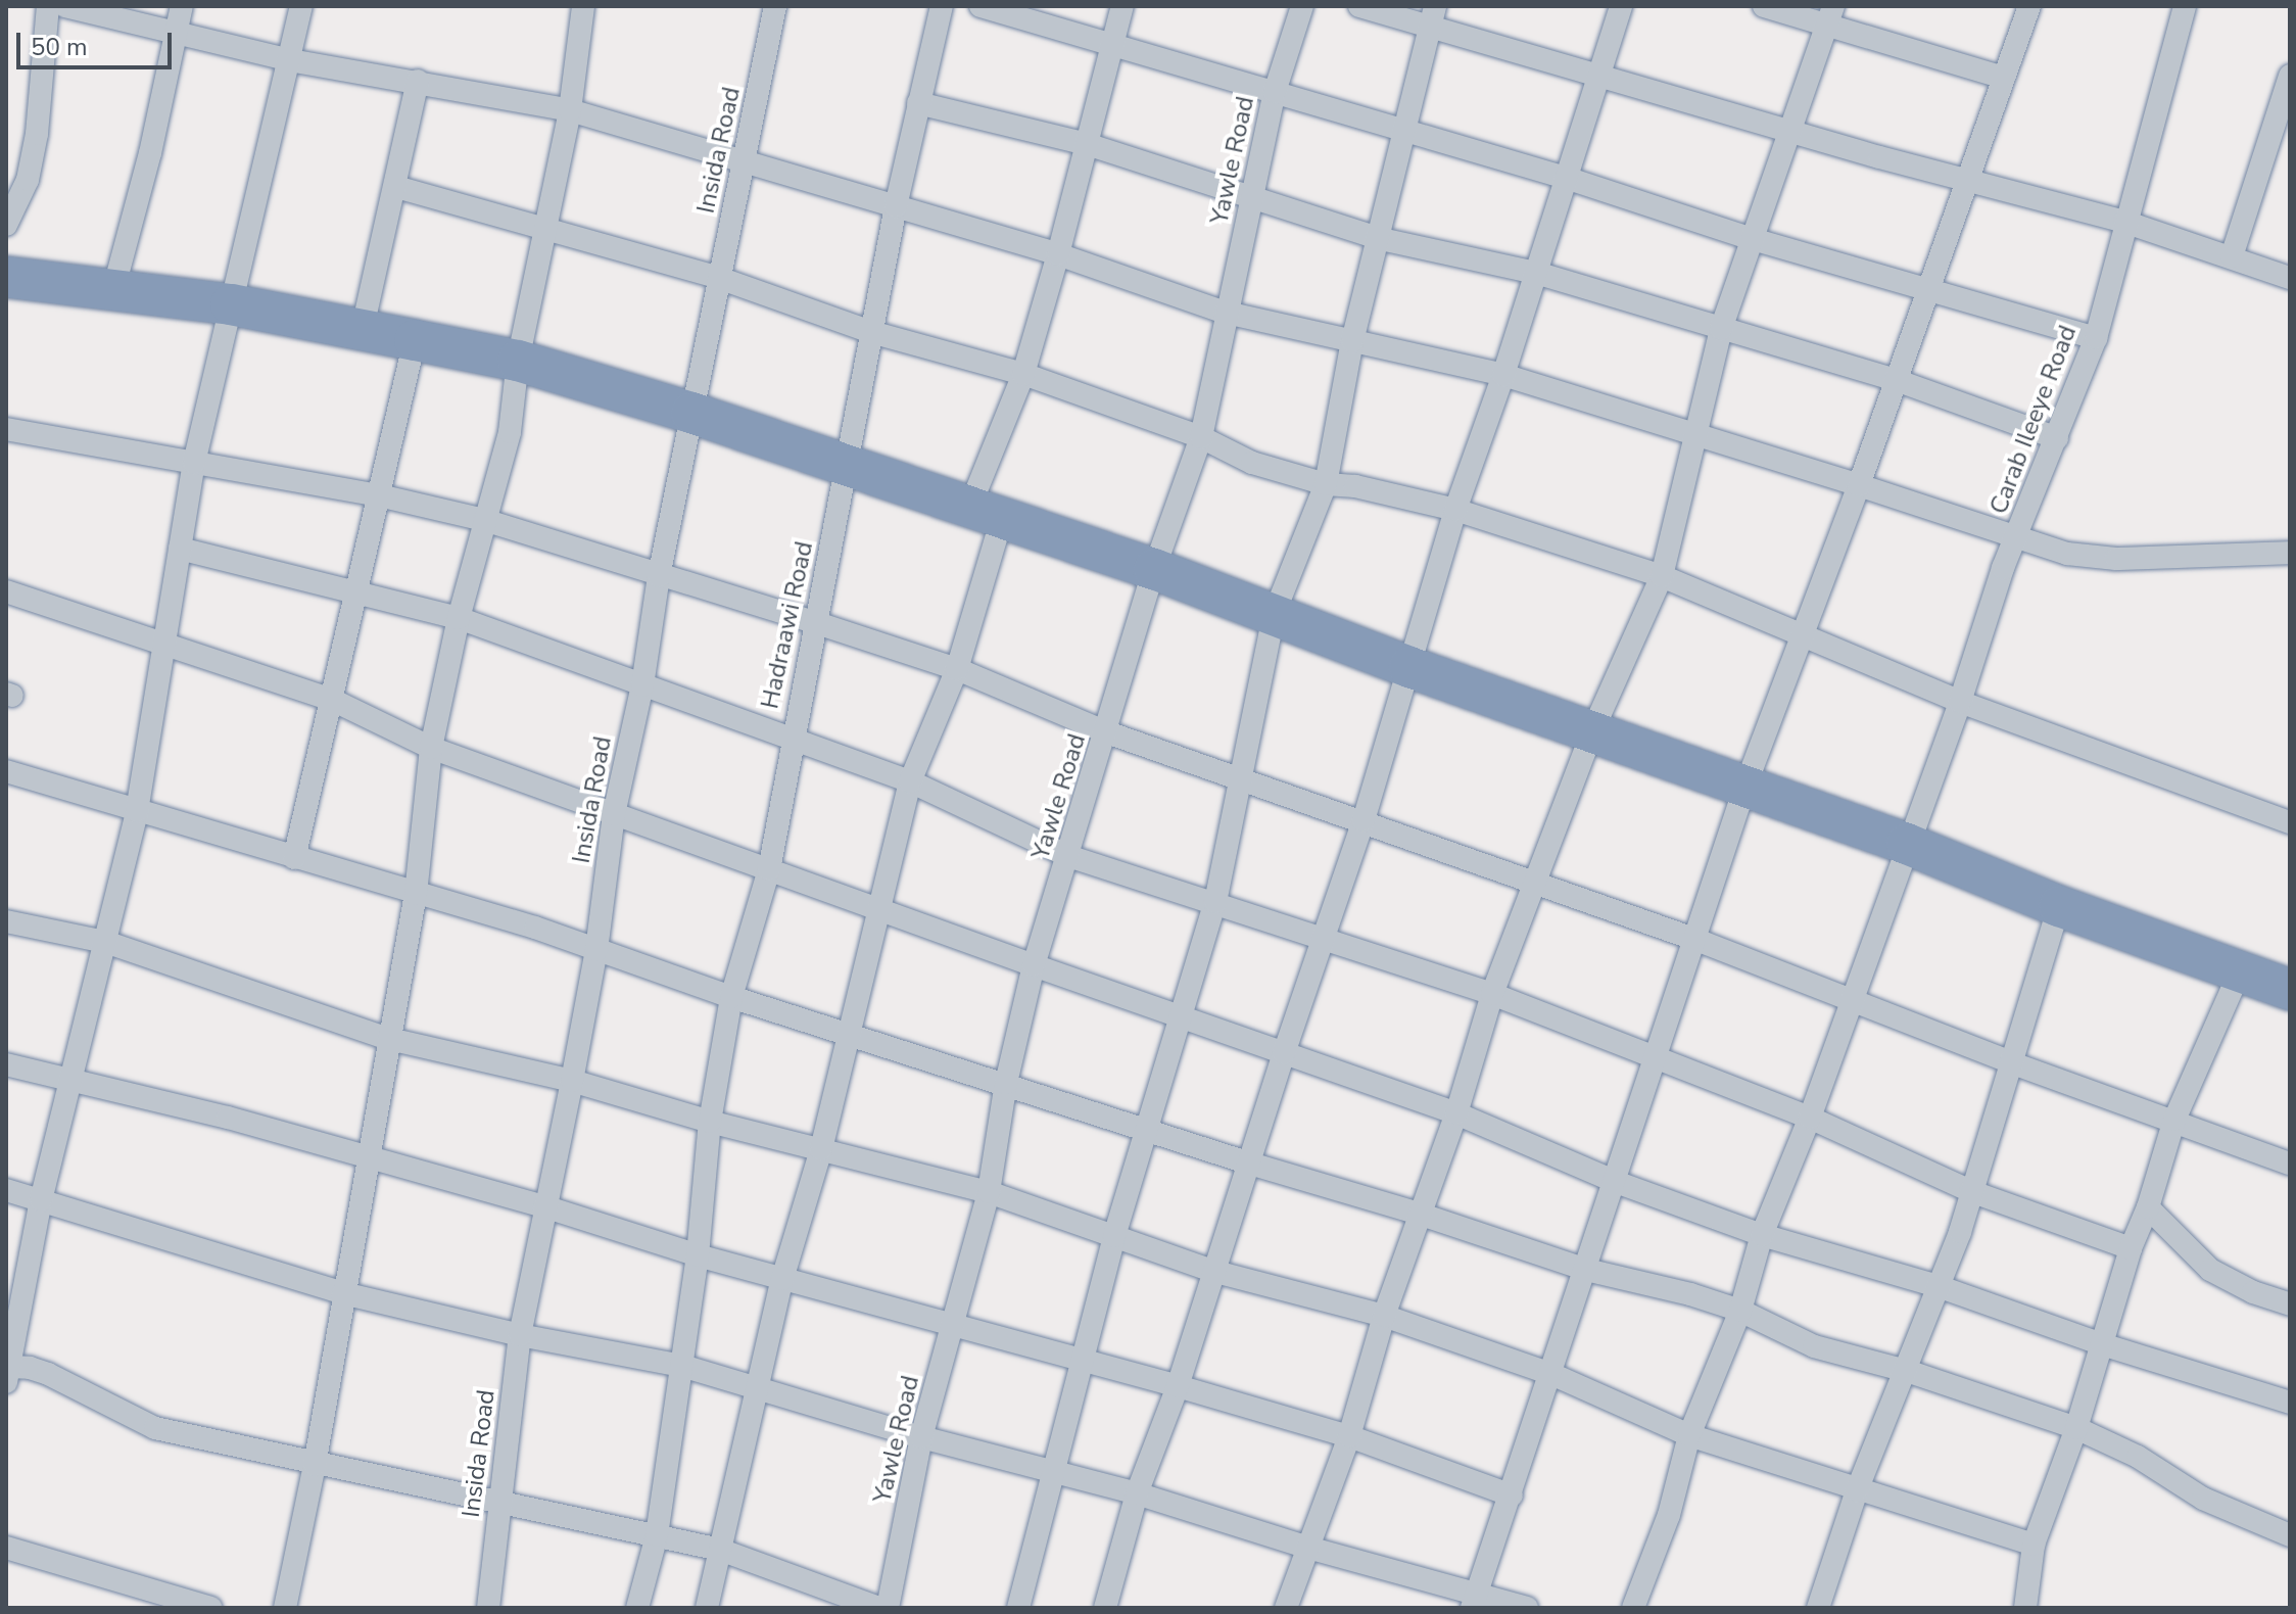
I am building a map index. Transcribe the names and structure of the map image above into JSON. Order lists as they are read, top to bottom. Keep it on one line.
{"streets":{"street":["Insida Road","Yawle Road","Carab Ileeye Road","Hadraawi Road"]},"scale_bar":"50 m"}
